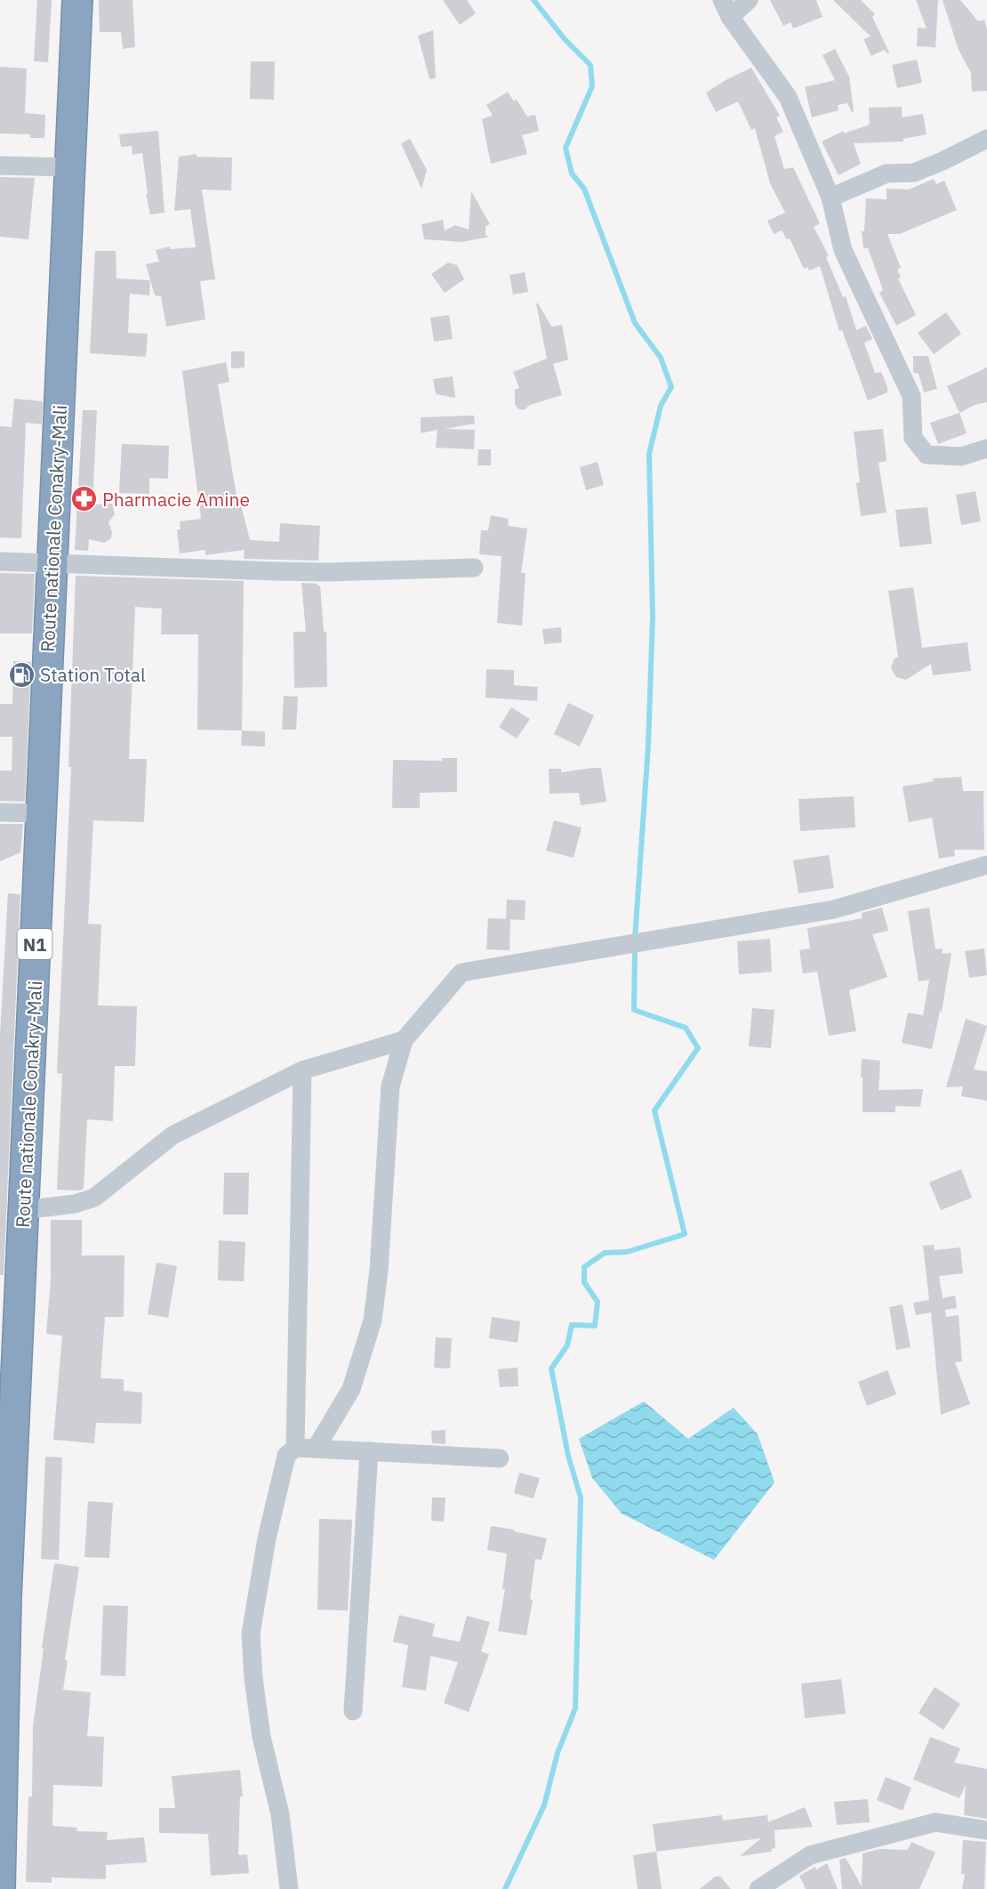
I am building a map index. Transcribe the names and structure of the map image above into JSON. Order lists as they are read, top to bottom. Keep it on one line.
{"streets":{"highway":["Route nationale Conakry-Mali","N1"]},"places":{"pharmacy":["Pharmacie Amine"],"fuel station":["Station Total"]}}
